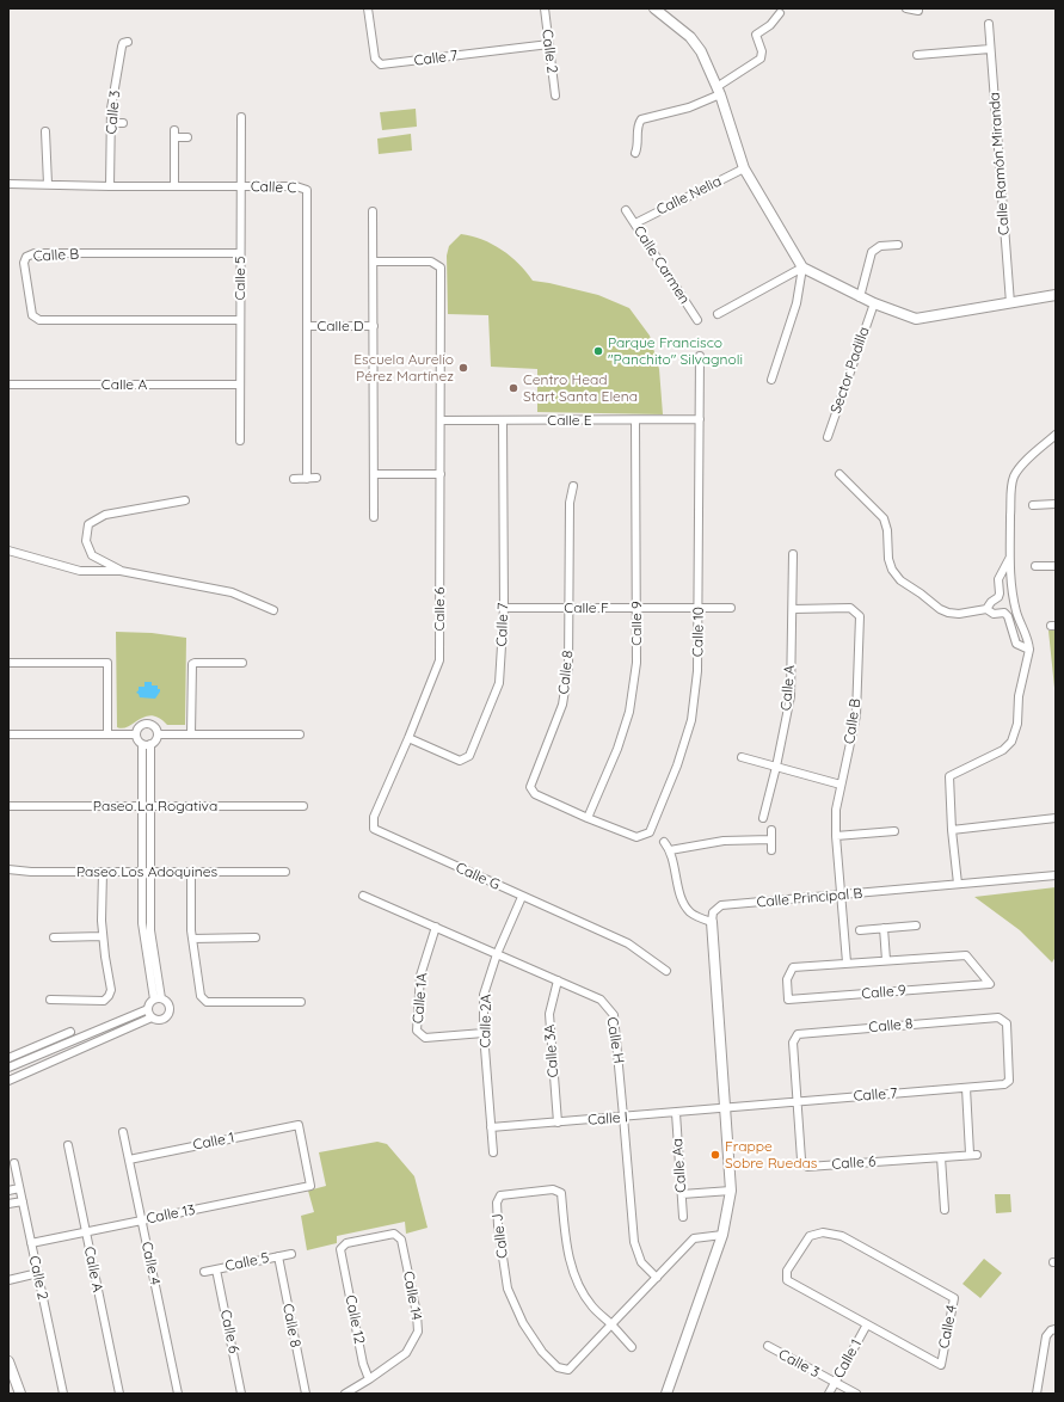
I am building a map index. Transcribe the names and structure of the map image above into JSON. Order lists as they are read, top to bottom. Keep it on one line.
{"streets":{"street":["Calle 2","Calle 7","Calle 3","Calle Ramón Miranda","Calle C","Calle Nelia","Calle B","Calle Carmen","Calle 5","Calle D","Sector Padilla","Calle A","Calle E","Calle F","Calle 6","Calle 9","Calle 10","Calle 8","Paseo La Rogativa","Paseo Los Adoquines","Calle G","Calle Principal B","Calle 1A","Calle 2A","Calle H","Calle 3A","Calle I","Calle 1","Calle Aa","Calle 13","Calle J","Calle 4","Calle 14","Calle 12"]},"crossings":[["Calle 2","Calle 7"],["Calle 2","Calle 13"],["Calle 7","Calle E"],["Calle 7","Calle F"],["Calle 7","Calle 6"],["Calle 7","Calle 8"],["Calle 7","Calle G"],["Calle 7","Calle I"],["Calle 3","Calle C"],["Calle 3","Calle 1"],["Calle C","Calle 5"],["Calle C","Calle D"],["Calle Nelia","Calle Carmen"],["Calle B","Calle 5"],["Calle B","Calle A"],["Calle B","Calle Principal B"],["Calle 5","Calle A"],["Calle 5","Calle 6"],["Calle 5","Calle 8"],["Calle A","Calle 13"],["Calle E","Calle 6"],["Calle E","Calle 9"],["Calle E","Calle 10"],["Calle F","Calle 9"],["Calle F","Calle 10"],["Calle F","Calle 8"],["Calle 6","Calle 8"],["Calle 6","Calle G"],["Calle 9","Calle 10"],["Calle 9","Calle 8"],["Calle 10","Calle 8"],["Calle G","Calle 2A"],["Calle 1A","Calle 2A"],["Calle 1A","Calle H"],["Calle 2A","Calle H"],["Calle 2A","Calle I"],["Calle H","Calle 3A"],["Calle H","Calle I"],["Calle H","Calle J"],["Calle 3A","Calle I"],["Calle I","Calle Aa"],["Calle 1","Calle 13"],["Calle 1","Calle 4"],["Calle 13","Calle 4"],["Calle 14","Calle 12"]],"places":["Parque Francisco \"Panchito\" Silvagnoli","Escuela Aurelio Pérez Martínez","Centro Head Start Santa Elena","Frappe Sobre Ruedas"]}
